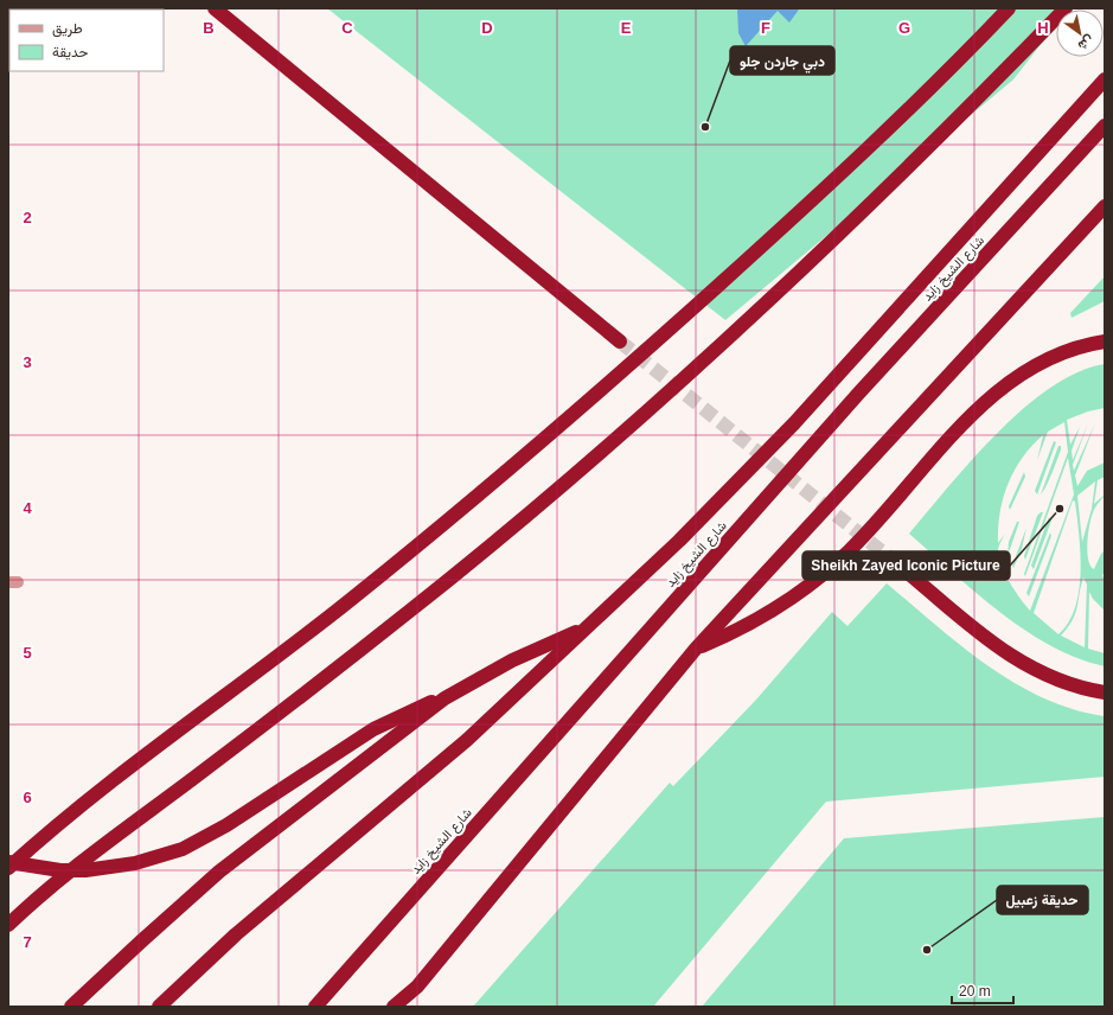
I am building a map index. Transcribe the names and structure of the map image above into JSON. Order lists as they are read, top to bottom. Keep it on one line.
{"streets":{"highway":["شارع الشيخ زايد"]},"places":["دبي جاردن جلو","Sheikh Zayed Iconic Picture","حديقة زعبيل"],"legend":["طريق","حديقة"],"scale_bar":"20 m","north":"bottom right","grid":{"columns":["B","C","D","E","F","G","H"],"rows":["2","3","4","5","6","7"]}}
